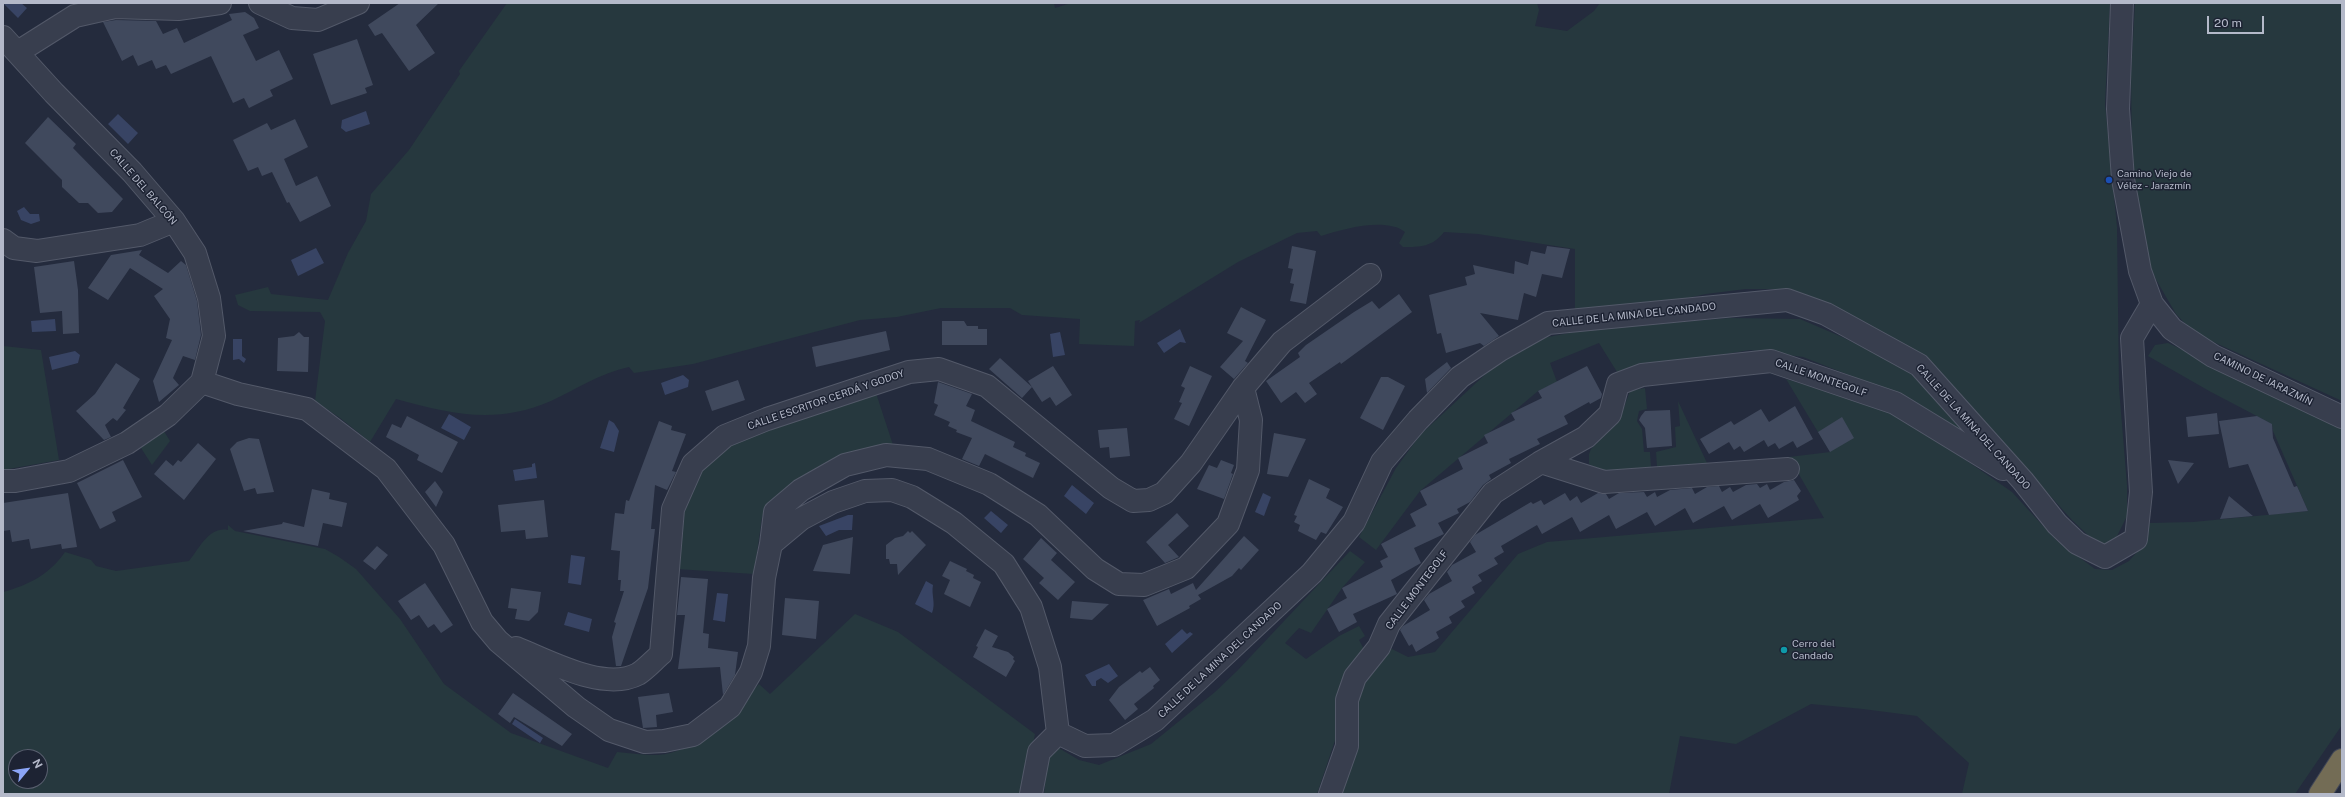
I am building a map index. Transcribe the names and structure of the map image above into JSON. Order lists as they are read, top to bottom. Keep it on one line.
{"streets":{"street":["CALLE DEL BALCÓN","CALLE DE LA MINA DEL CANDADO","CALLE MONTEGOLF","CAMINO DE JARAZMÍN","CALLE ESCRITOR CERDÁ Y GODOY"]},"crossings":[["CALLE DE LA MINA DEL CANDADO","CALLE MONTEGOLF"],["CALLE DE LA MINA DEL CANDADO","CAMINO DE JARAZMÍN"]],"places":["Camino Viejo de Vélez - Jarazmín","Cerro del Candado"],"scale_bar":"20 m","north":"top right"}
